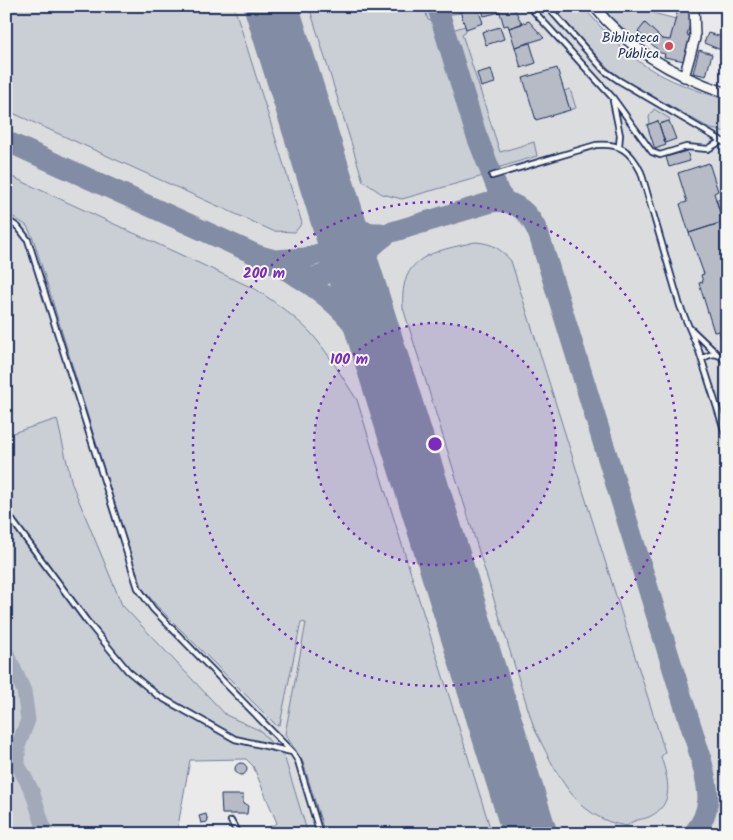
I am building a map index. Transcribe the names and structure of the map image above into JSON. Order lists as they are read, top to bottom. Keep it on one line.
{"places":["Biblioteca Pública"],"rings":["200 m","100 m"]}
